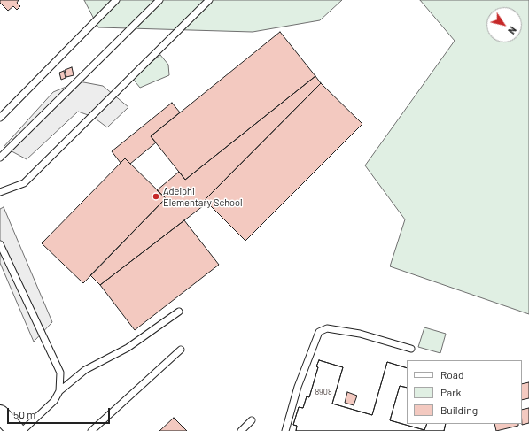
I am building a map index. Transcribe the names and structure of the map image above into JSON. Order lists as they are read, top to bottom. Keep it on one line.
{"places":["Adelphi Elementary School"],"house_numbers":["8908"],"legend":["Road","Park","Building"],"scale_bar":"50 m","north":"bottom right"}
